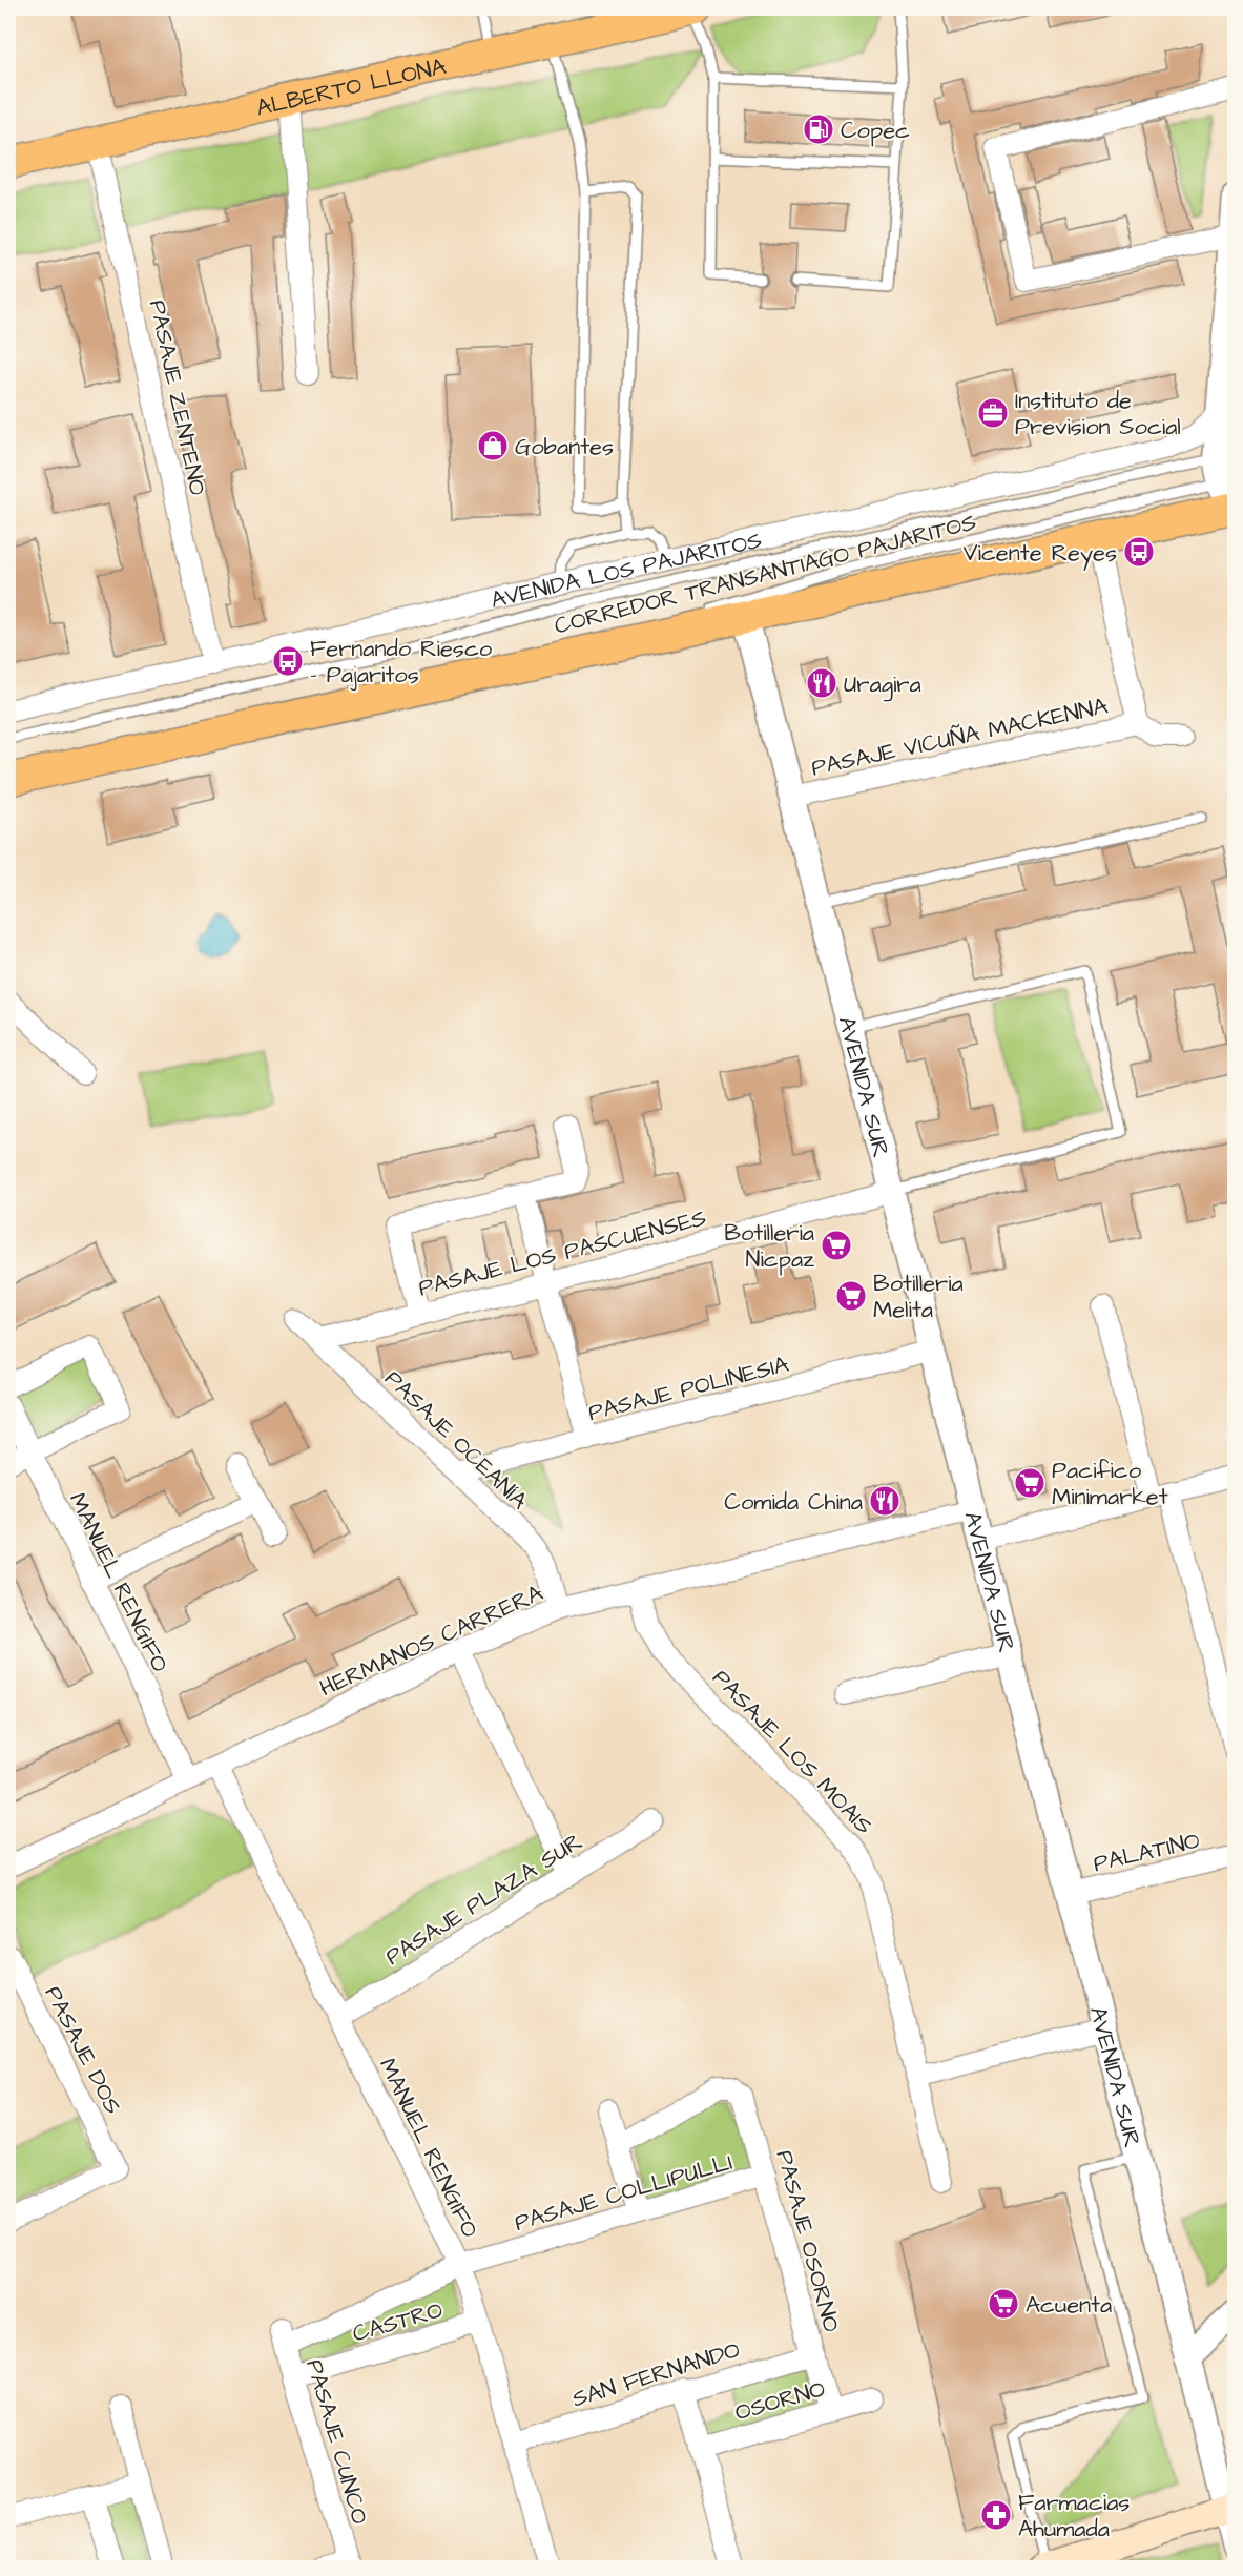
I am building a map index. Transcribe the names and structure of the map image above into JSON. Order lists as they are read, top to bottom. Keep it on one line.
{"streets":{"main road":["ALBERTO LLONA"],"street":["PASAJE ZENTENO","AVENIDA LOS PAJARITOS","PASAJE VICUÑA MACKENNA","AVENIDA SUR","PASAJE LOS PASCUENSES","PASAJE POLINESIA","PASAJE OCEANÍA","MANUEL RENGIFO","HERMANOS CARRERA","PASAJE LOS MOAIS","PALATINO","PASAJE PLAZA SUR","PASAJE DOS","PASAJE COLLIPULLI","PASAJE OSORNO","CASTRO","SAN FERNANDO","OSORNO","PASAJE CUNCO"],"lane":["CORREDOR TRANSANTIAGO PAJARITOS"]},"crossings":[["ALBERTO LLONA","PASAJE ZENTENO"],["PASAJE ZENTENO","AVENIDA LOS PAJARITOS"],["PASAJE VICUÑA MACKENNA","AVENIDA SUR"],["AVENIDA SUR","PASAJE LOS PASCUENSES"],["AVENIDA SUR","PASAJE POLINESIA"],["AVENIDA SUR","HERMANOS CARRERA"],["AVENIDA SUR","PALATINO"],["PASAJE LOS PASCUENSES","PASAJE OCEANÍA"],["PASAJE POLINESIA","PASAJE OCEANÍA"],["PASAJE OCEANÍA","HERMANOS CARRERA"],["MANUEL RENGIFO","HERMANOS CARRERA"],["MANUEL RENGIFO","PASAJE PLAZA SUR"],["MANUEL RENGIFO","PASAJE COLLIPULLI"],["MANUEL RENGIFO","CASTRO"],["MANUEL RENGIFO","SAN FERNANDO"],["HERMANOS CARRERA","PASAJE LOS MOAIS"],["PASAJE COLLIPULLI","PASAJE OSORNO"],["PASAJE COLLIPULLI","PASAJE CUNCO"],["PASAJE OSORNO","SAN FERNANDO"],["PASAJE OSORNO","OSORNO"],["CASTRO","PASAJE CUNCO"]],"places":{"fuel station":["Copec"],"office":["Instituto de Prevision Social"],"shop":["Gobantes"],"bus stop":["Vicente Reyes","Fernando Riesco - Pajaritos"],"restaurant":["Uragira","Comida China"],"supermarket":["Botilleria Nicpaz","Botilleria Melita","Pacifico Minimarket","Acuenta"],"pharmacy":["Farmacias Ahumada"]}}
